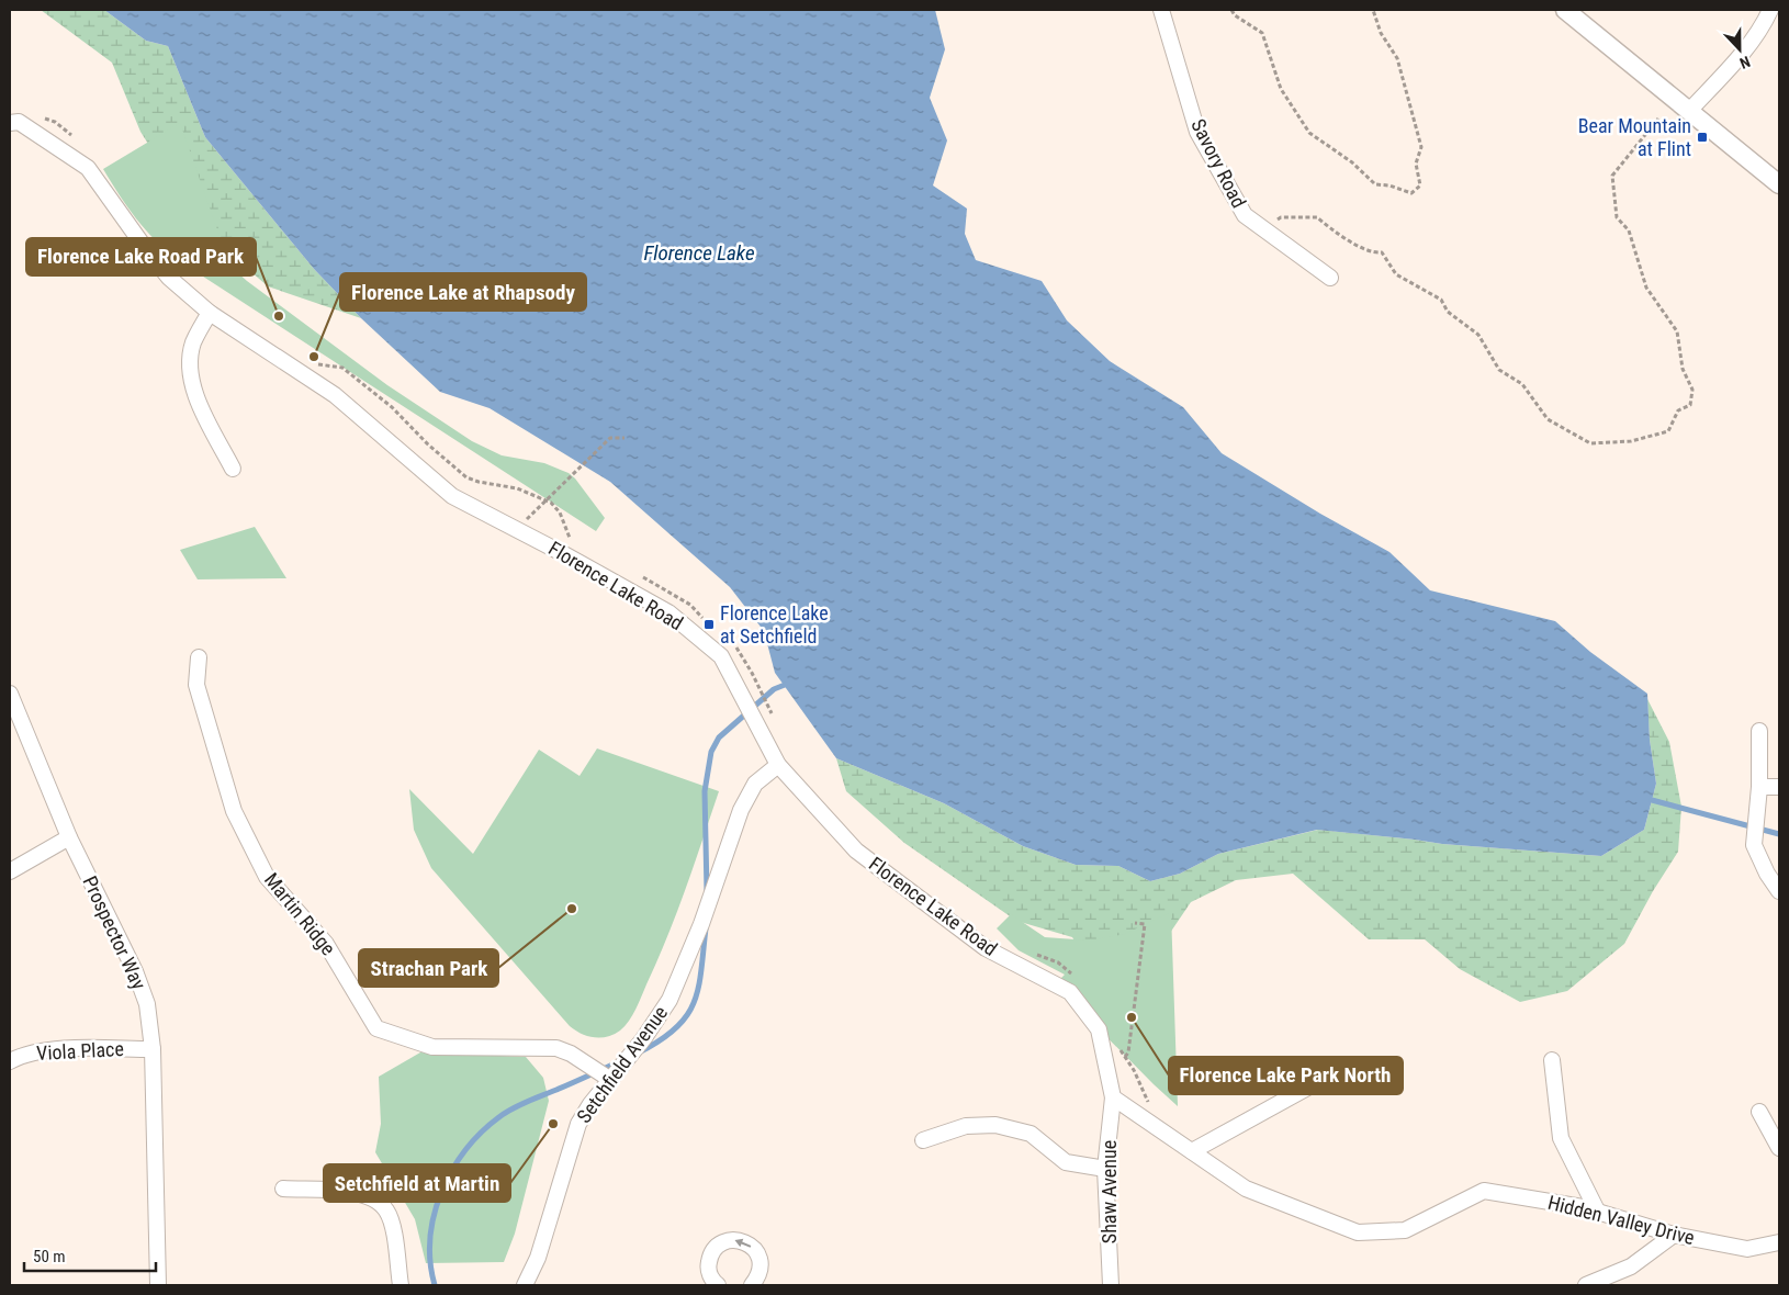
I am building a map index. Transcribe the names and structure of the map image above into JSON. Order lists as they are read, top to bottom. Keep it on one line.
{"streets":{"street":["Savory Road","Florence Lake Road","Martin Ridge","Prospector Way","Viola Place","Setchfield Avenue","Shaw Avenue","Hidden Valley Drive"]},"crossings":[["Florence Lake Road","Setchfield Avenue"],["Florence Lake Road","Shaw Avenue"],["Martin Ridge","Setchfield Avenue"],["Prospector Way","Viola Place"]],"water":["Florence Lake"],"places":{"transit":["Bear Mountain at Flint","Florence Lake at Setchfield"],"other":["Florence Lake Road Park","Florence Lake at Rhapsody","Strachan Park","Florence Lake Park North","Setchfield at Martin"]},"scale_bar":"50 m","north":"bottom"}
